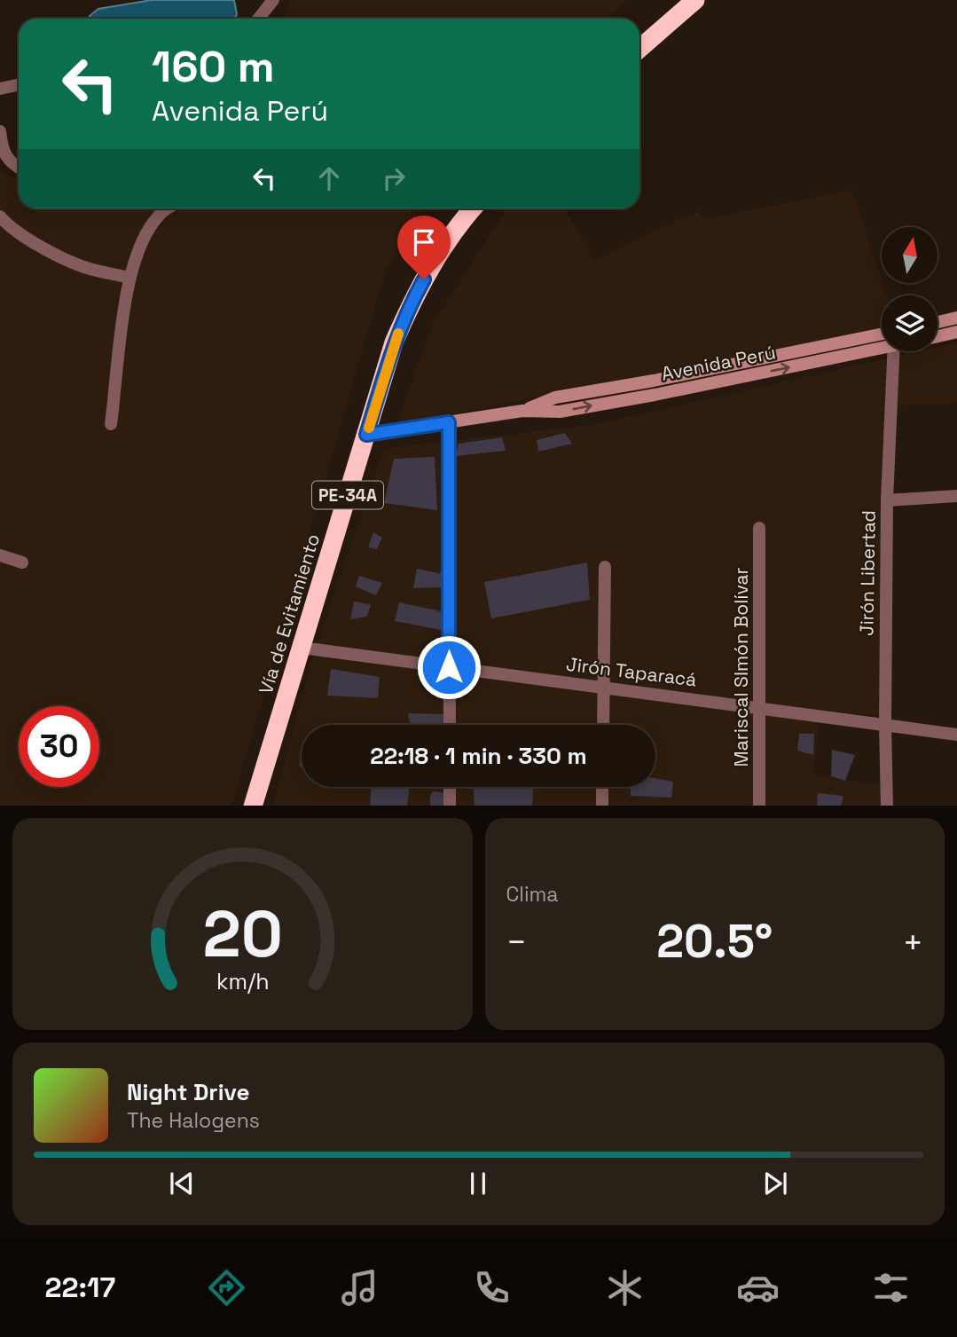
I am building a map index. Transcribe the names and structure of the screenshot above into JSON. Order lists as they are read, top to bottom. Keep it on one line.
{"streets":{"highway":["PE-34A","Vía de Evitamiento"],"main road":["Avenida Perú"],"street":["Jirón Libertad","Mariscal SImón Bolívar","Jirón Taparacá"]},"crossings":[["Avenida Perú","Vía de Evitamiento"],["Jirón Libertad","Jirón Taparacá"],["Vía de Evitamiento","Jirón Taparacá"],["Mariscal SImón Bolívar","Jirón Taparacá"]],"north":"top","page":{"turn":["160 m","Avenida Perú"],"limit":"30","trip":"22:18 · 1 min · 330 m","tile":"Clima","heat":["−","20.5°","+"],"song":["Night Drive","The Halogens"],"tabs":"22:17","gauge":["20","km/h"]}}
